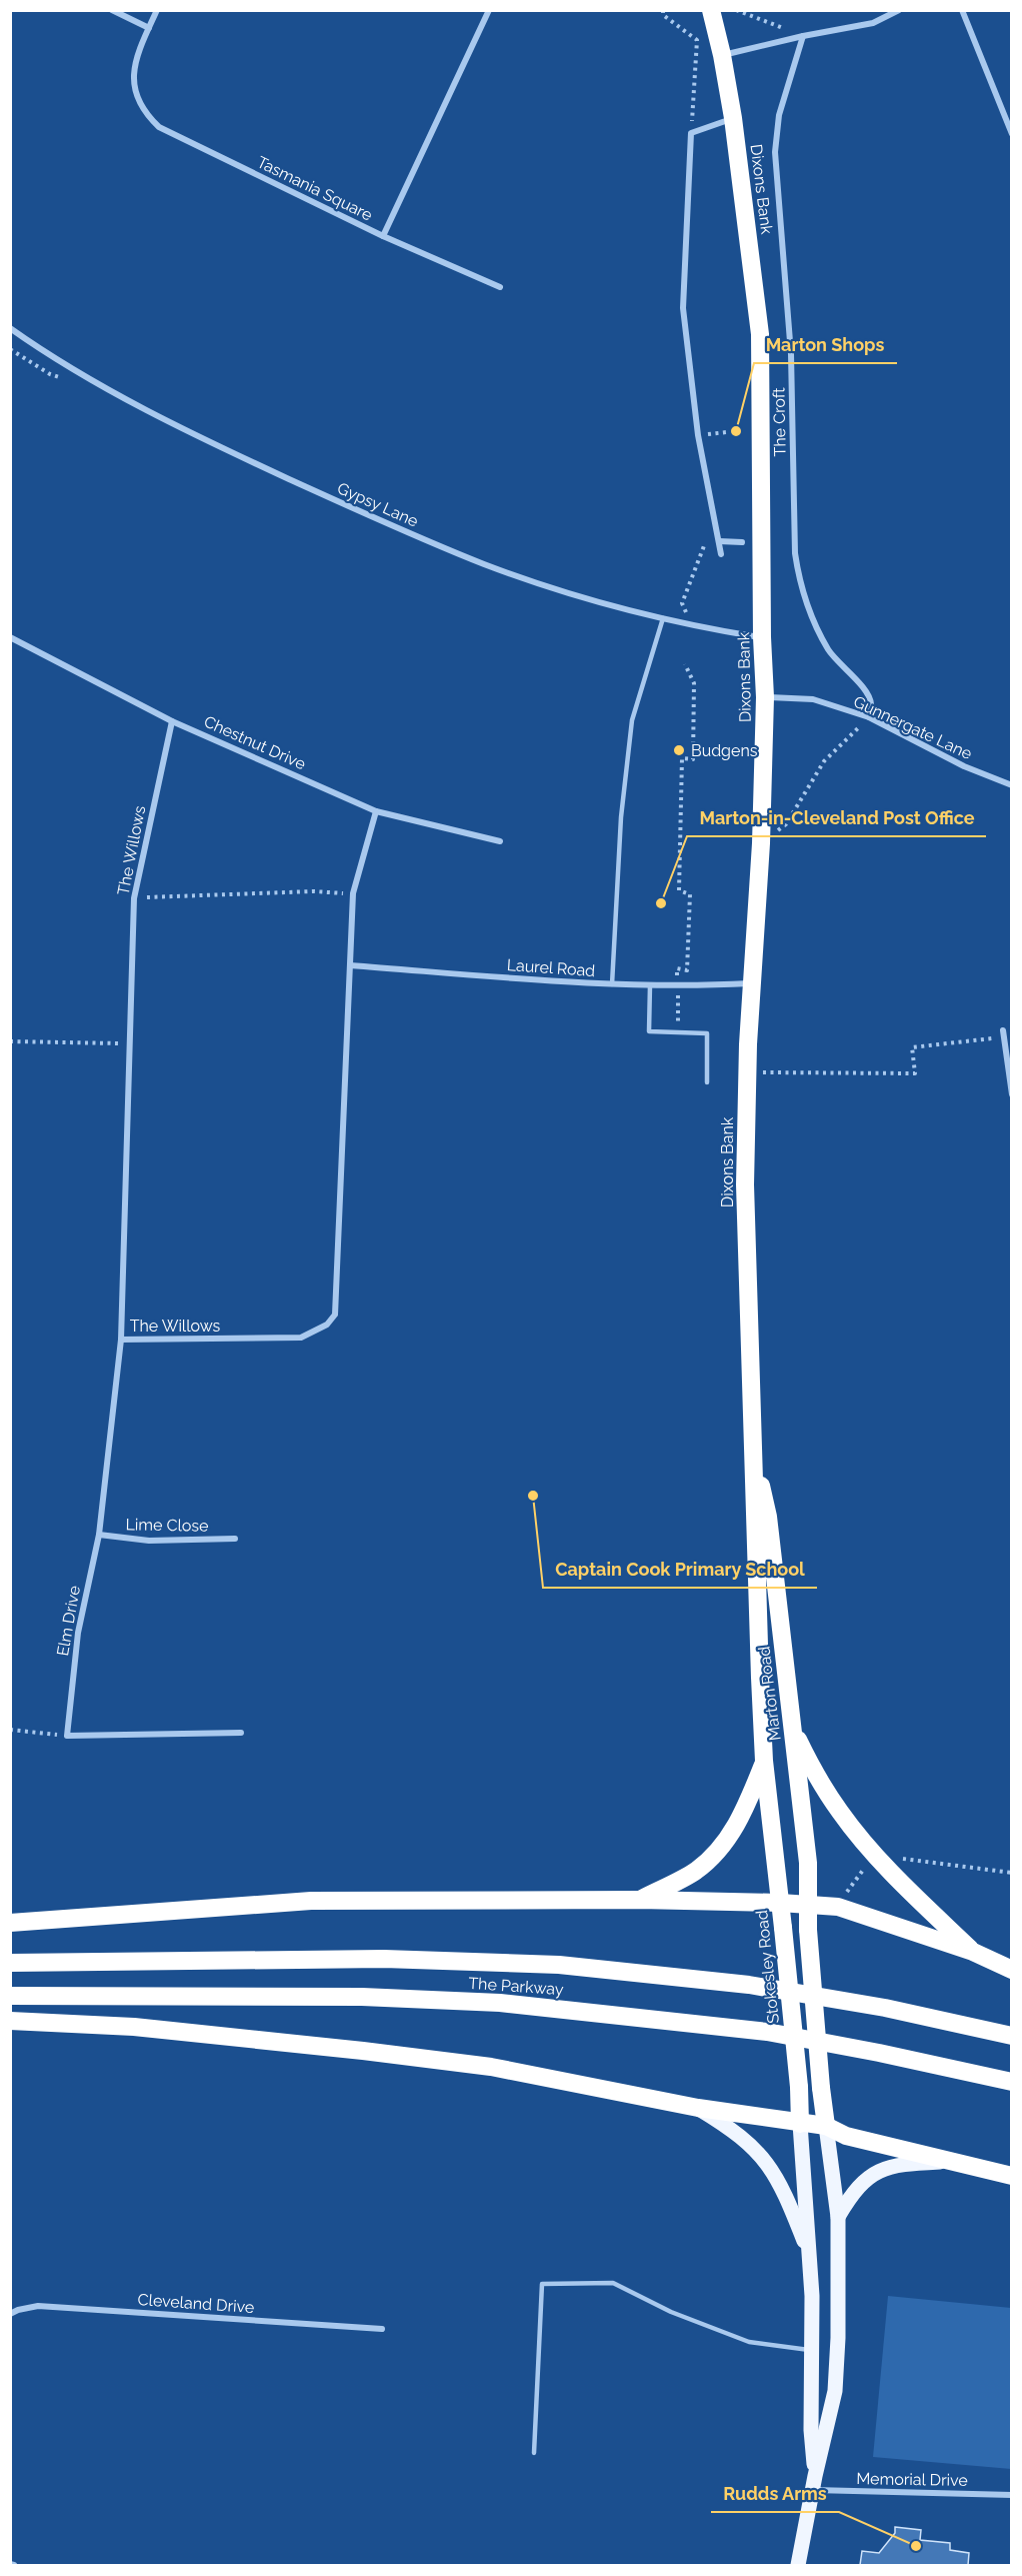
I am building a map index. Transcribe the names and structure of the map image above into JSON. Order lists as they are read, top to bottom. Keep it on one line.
{"streets":{"highway":["Dixons Bank","Marton Road","Stokesley Road","The Parkway"],"street":["Tasmania Square","The Croft","Gypsy Lane","Gunnergate Lane","Chestnut Drive","The Willows","Laurel Road","Lime Close","Elm Drive","Cleveland Drive","Memorial Drive"]},"crossings":[["Dixons Bank","Gypsy Lane"],["Dixons Bank","Gunnergate Lane"],["Dixons Bank","Laurel Road"],["Dixons Bank","Marton Road"],["Dixons Bank","Stokesley Road"],["The Croft","Gunnergate Lane"],["Chestnut Drive","The Willows"],["The Willows","Laurel Road"],["The Willows","Elm Drive"],["Lime Close","Elm Drive"],["Marton Road","Stokesley Road"],["Stokesley Road","Memorial Drive"]],"places":["Marton Shops","Budgens","Marton-in-Cleveland Post Office","Captain Cook Primary School","Rudds Arms"]}
